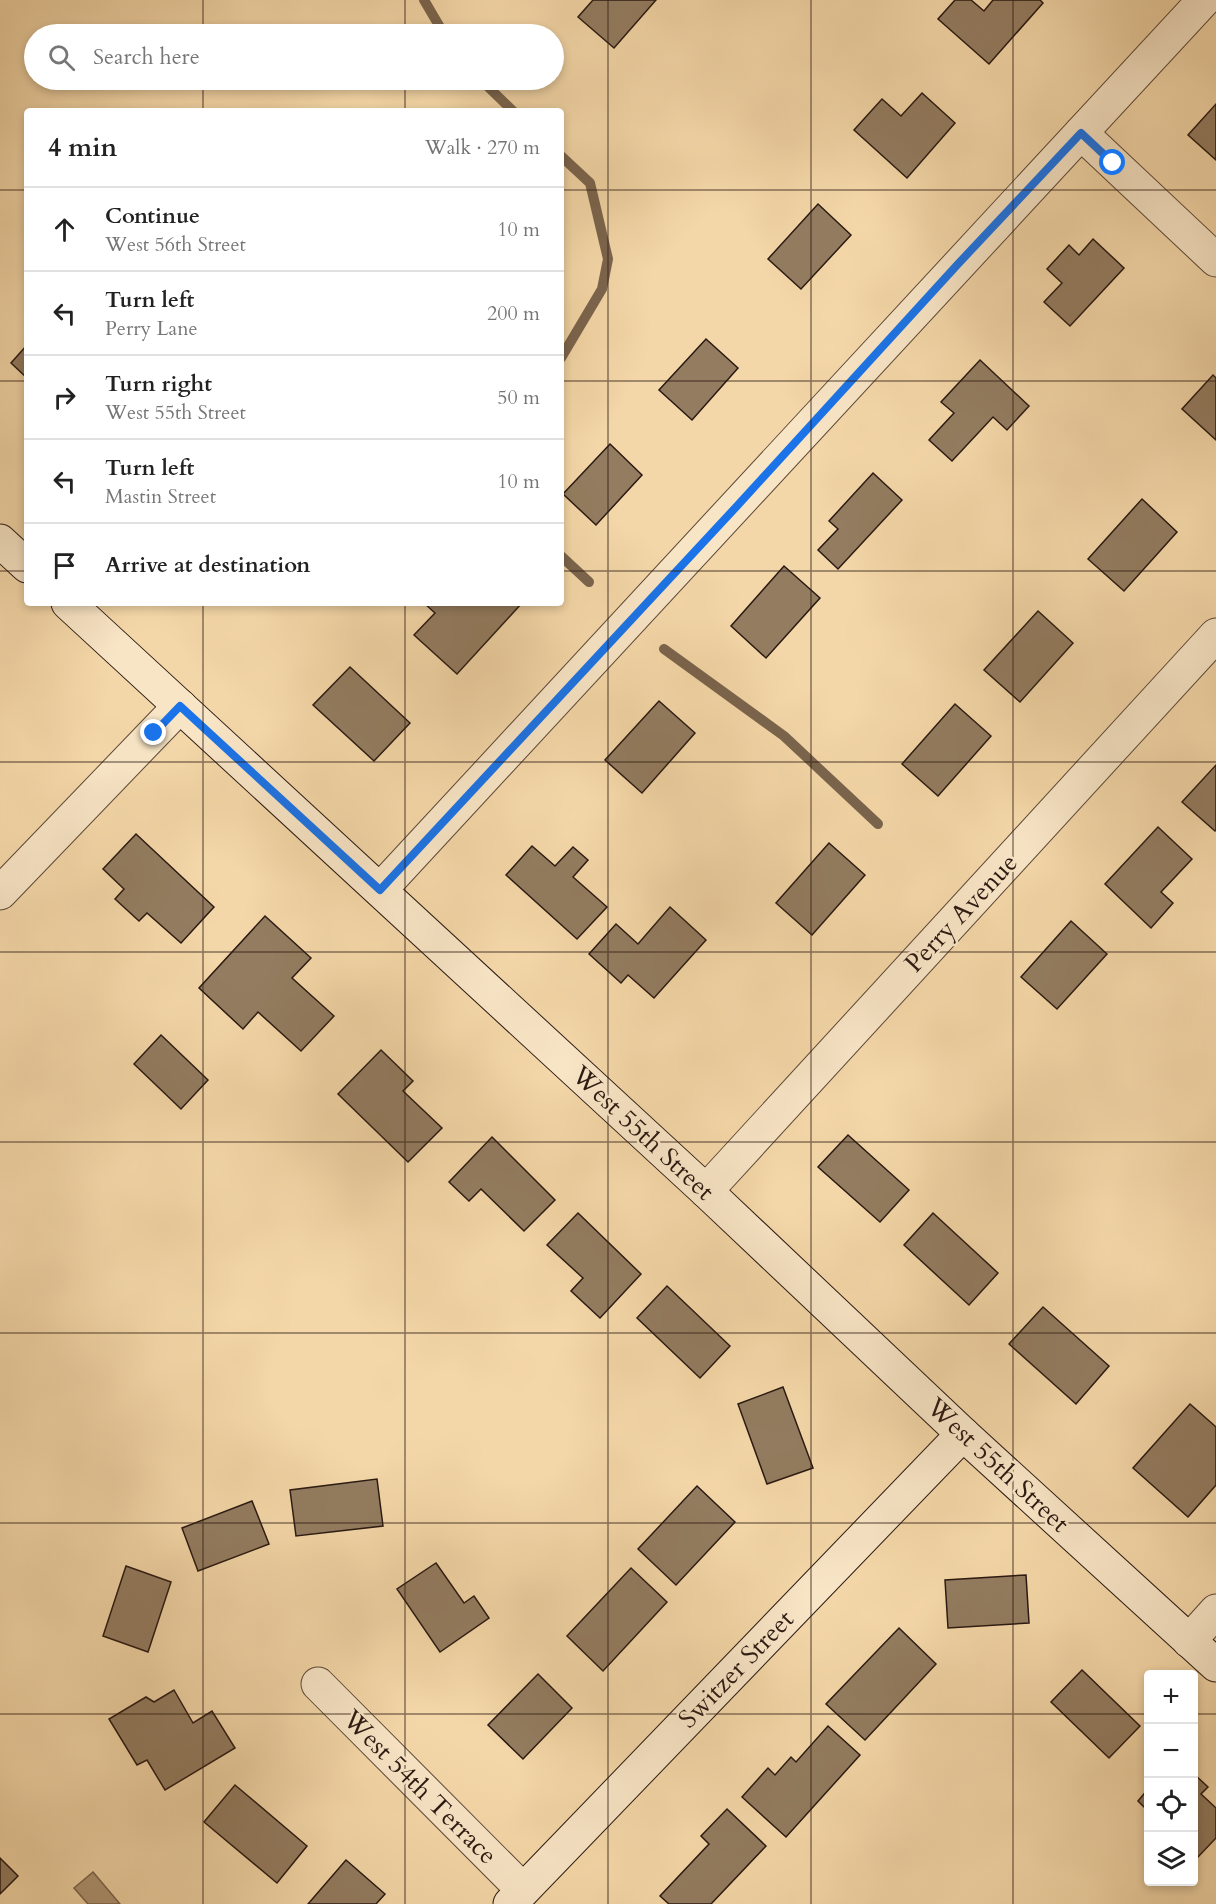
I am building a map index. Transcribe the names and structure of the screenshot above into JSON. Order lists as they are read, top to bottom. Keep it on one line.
{"streets":{"street":["Perry Avenue","West 55th Street","Switzer Street","West 54th Terrace"]},"crossings":[["Perry Avenue","West 55th Street"],["West 55th Street","Switzer Street"],["Switzer Street","West 54th Terrace"]],"page":{"search":"Search here","heading":["4 min","Walk · 270 m"],"list":[["Continue","West 56th Street","10 m"],["Turn left","Perry Lane","200 m"],["Turn right","West 55th Street","50 m"],["Turn left","Mastin Street","10 m"],"Arrive at destination"],"map_buttons":["+","−"]}}
